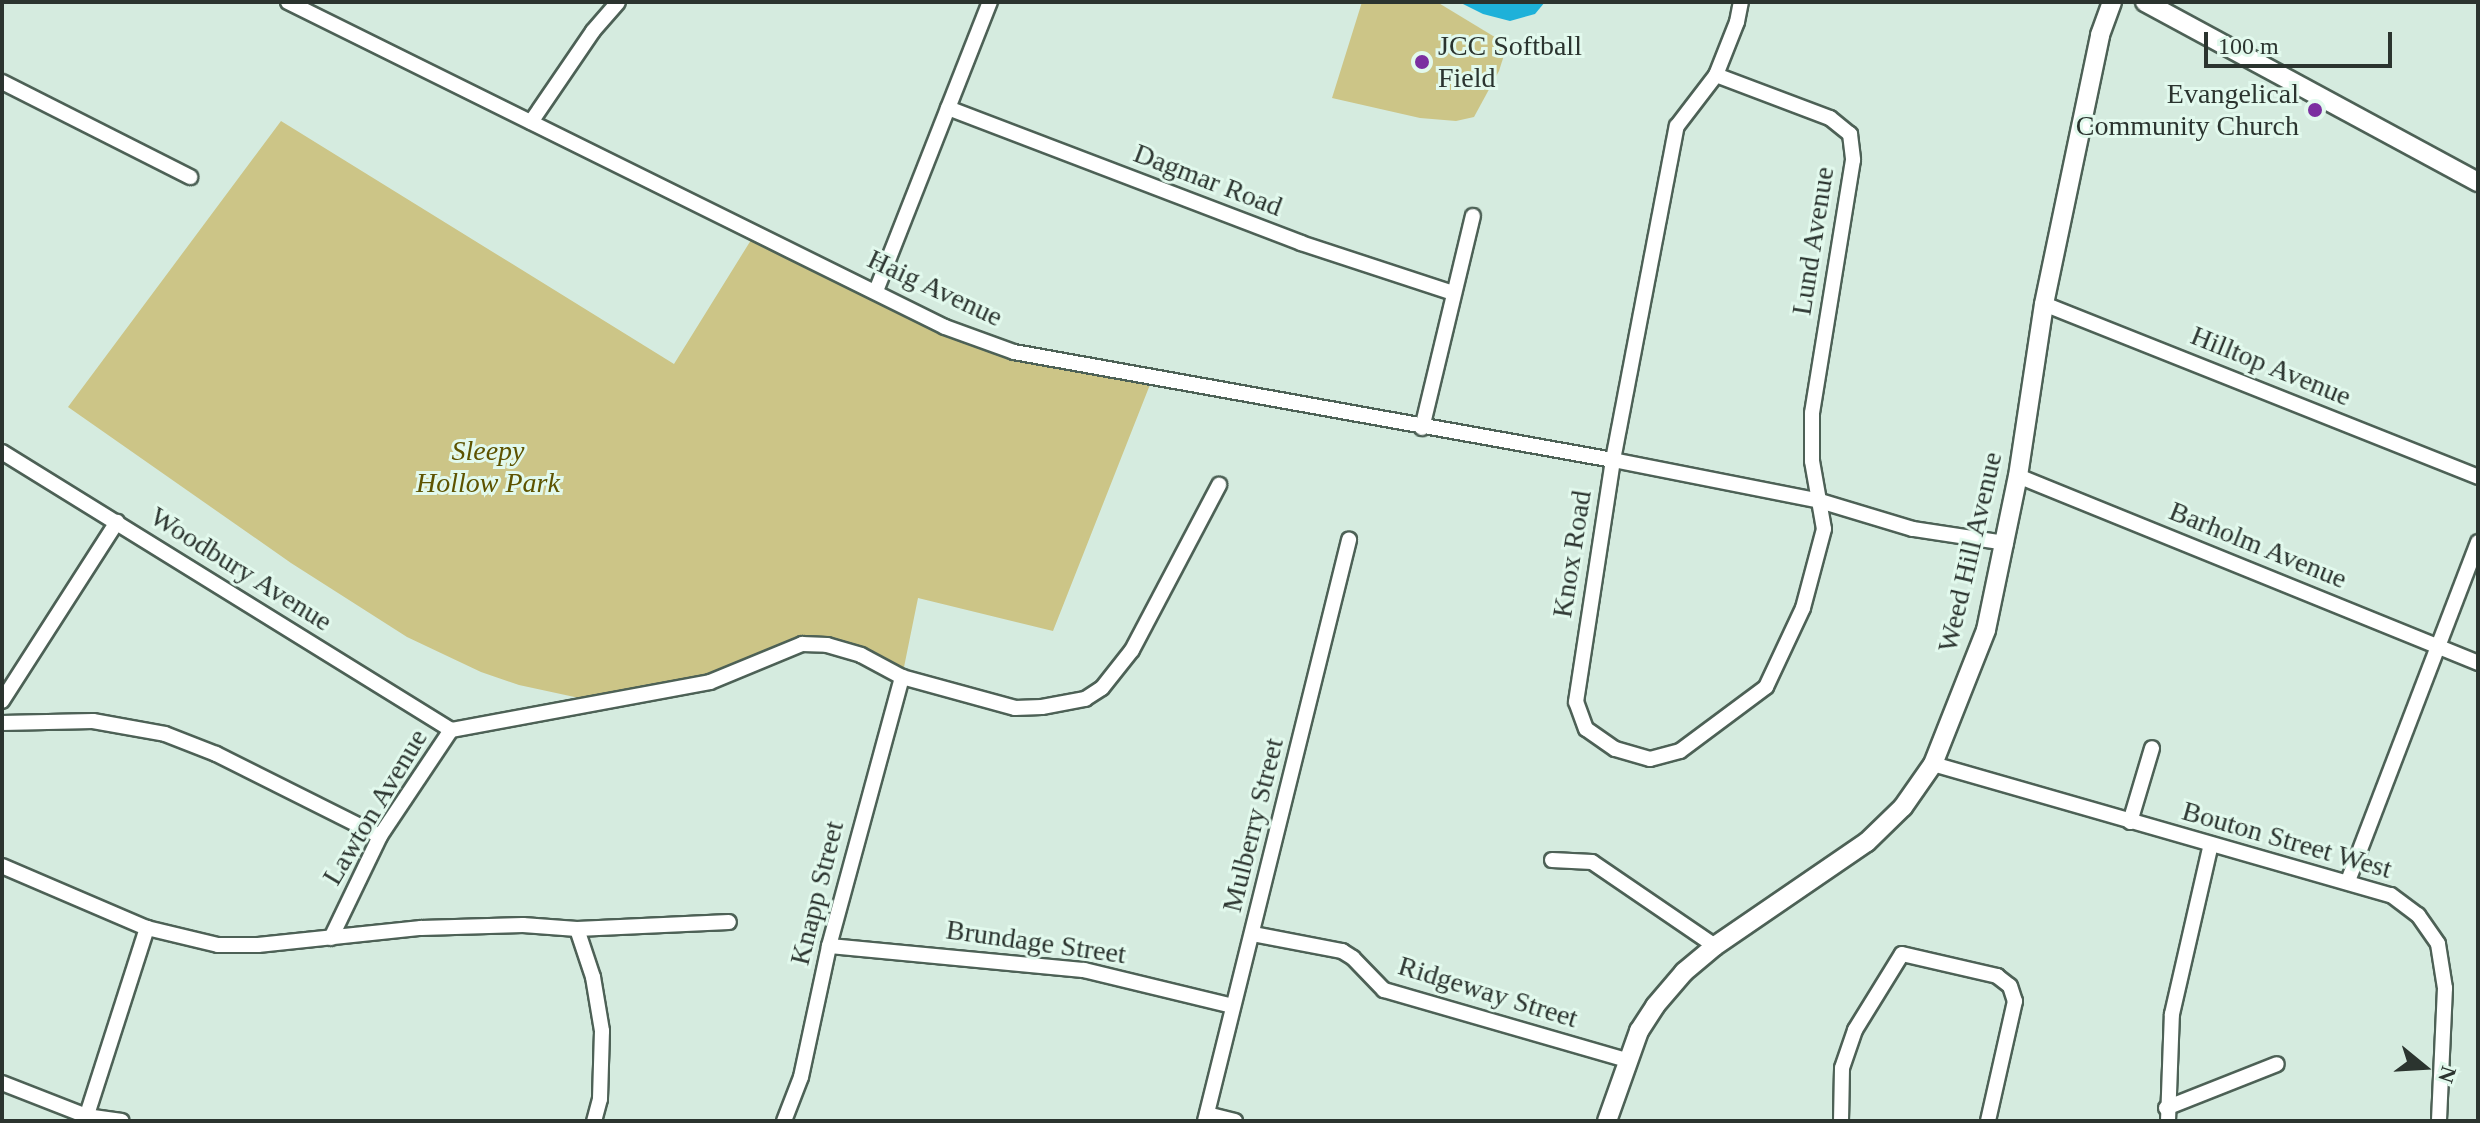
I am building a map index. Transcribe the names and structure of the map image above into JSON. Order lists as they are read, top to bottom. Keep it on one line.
{"streets":{"main road":["Weed Hill Avenue"],"street":["Dagmar Road","Lund Avenue","Haig Avenue","Hilltop Avenue","Barholm Avenue","Knox Road","Woodbury Avenue","Lawton Avenue","Mulberry Street","Bouton Street West","Knapp Street","Brundage Street","Ridgeway Street"]},"crossings":[["Lund Avenue","Haig Avenue"],["Lund Avenue","Knox Road"],["Haig Avenue","Weed Hill Avenue"],["Haig Avenue","Knox Road"],["Hilltop Avenue","Weed Hill Avenue"],["Barholm Avenue","Weed Hill Avenue"],["Weed Hill Avenue","Bouton Street West"],["Weed Hill Avenue","Ridgeway Street"],["Woodbury Avenue","Lawton Avenue"],["Lawton Avenue","Knapp Street"],["Mulberry Street","Brundage Street"],["Mulberry Street","Ridgeway Street"],["Knapp Street","Brundage Street"]],"parks":["Sleepy Hollow Park"],"places":["JCC Softball Field","Evangelical Community Church"],"scale_bar":"100 m","north":"right"}
